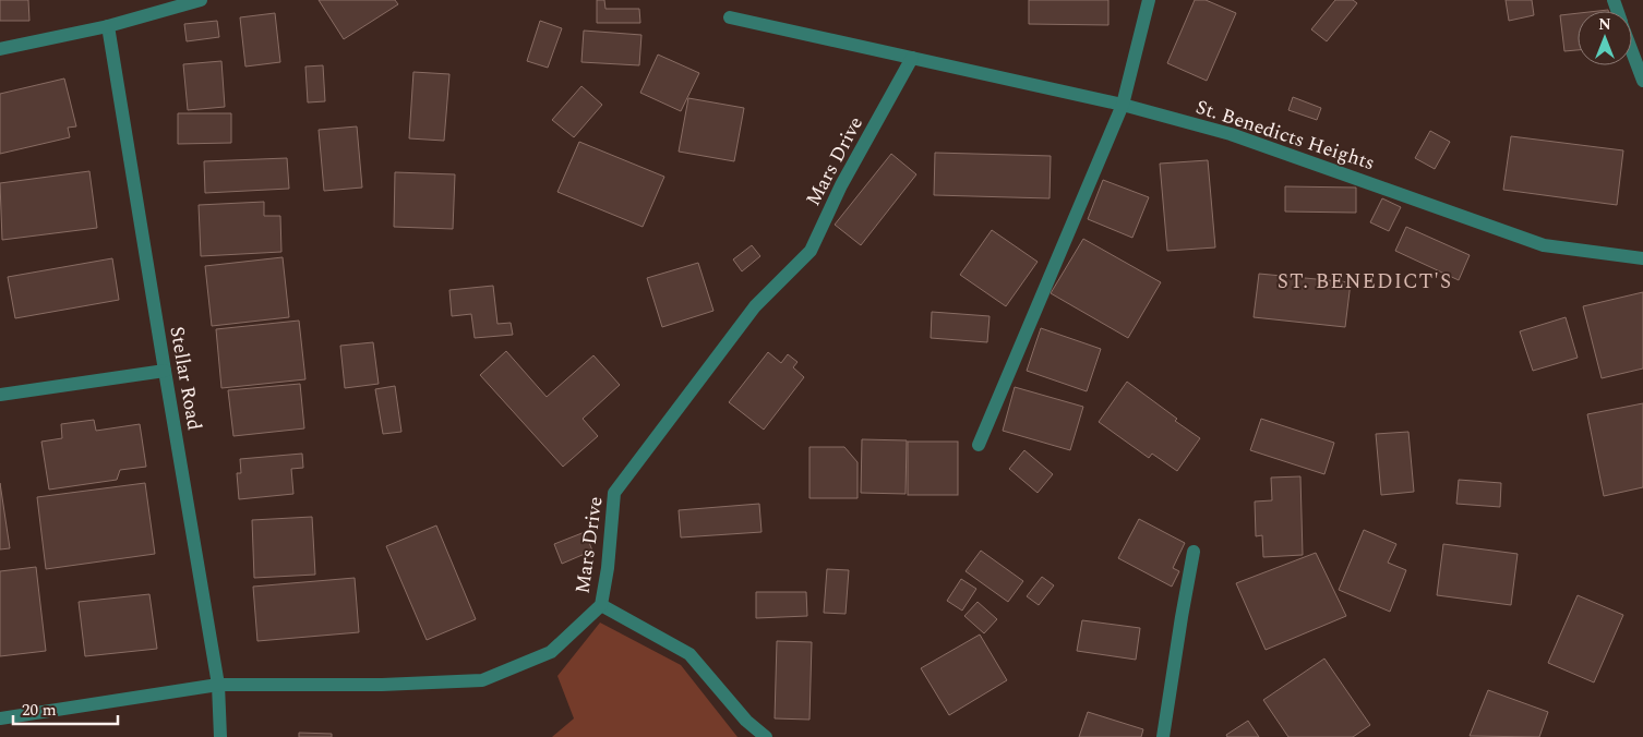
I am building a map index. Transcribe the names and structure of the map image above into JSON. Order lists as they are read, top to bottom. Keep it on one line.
{"streets":{"street":["St. Benedicts Heights","Mars Drive","Stellar Road"]},"crossings":[["St. Benedicts Heights","Mars Drive"],["Mars Drive","Stellar Road"]],"districts":["ST. BENEDICT'S"],"scale_bar":"20 m","north":"top"}
